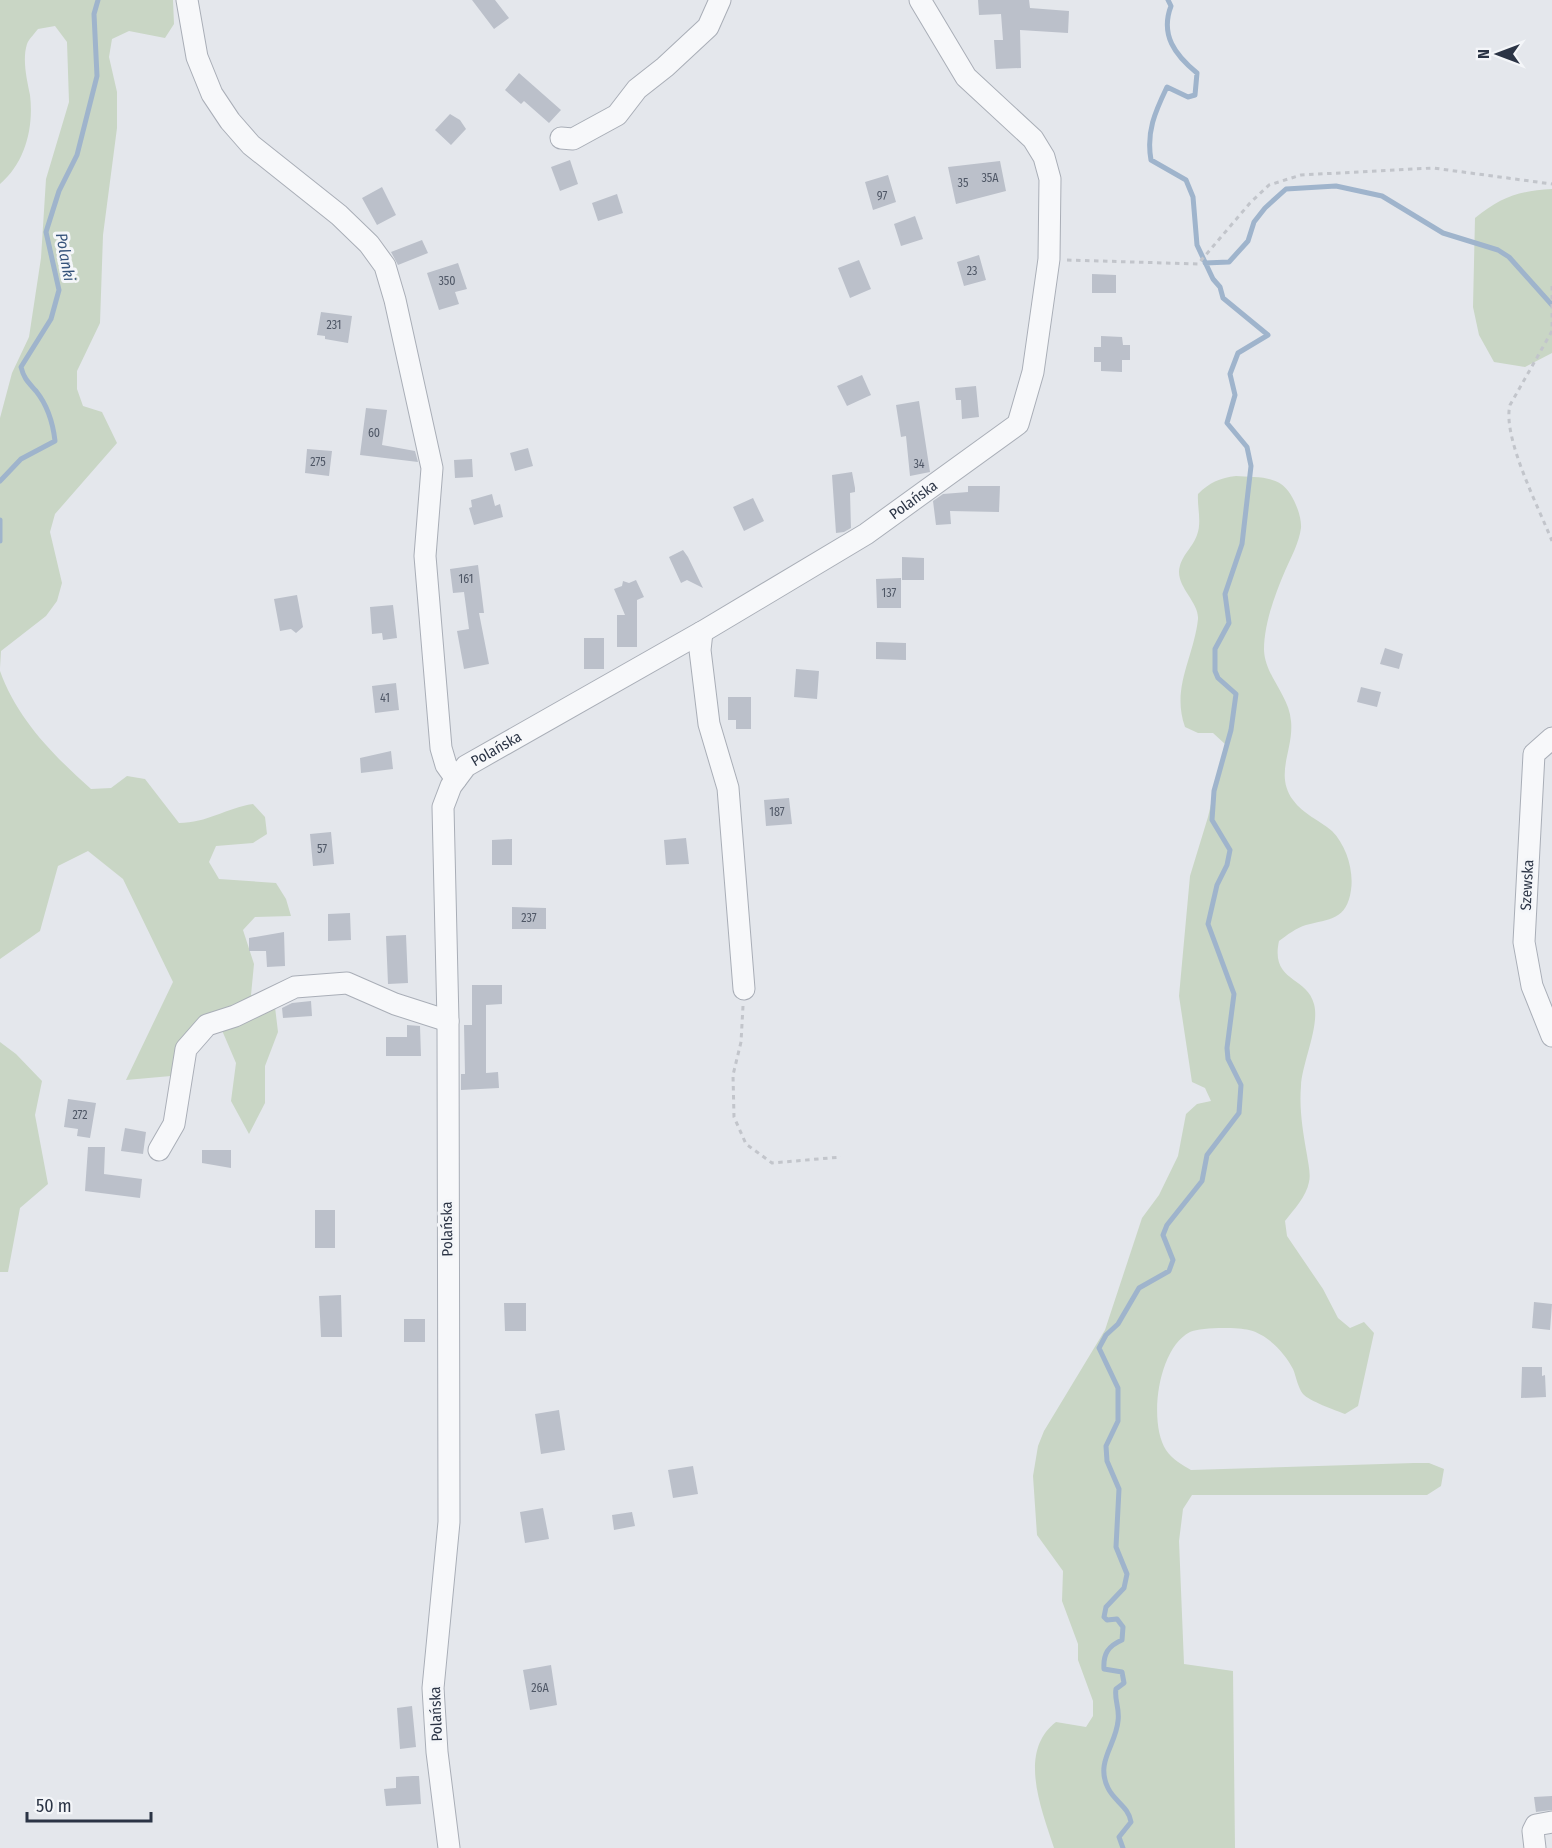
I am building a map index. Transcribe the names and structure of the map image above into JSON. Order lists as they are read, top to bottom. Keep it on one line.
{"streets":{"street":["Polańska","Szewska"]},"water":["Polanki"],"house_numbers":["35A","35","97","23","350","231","60","275","34","161","137","41","187","57","237","272","26A"],"scale_bar":"50 m","north":"left"}
